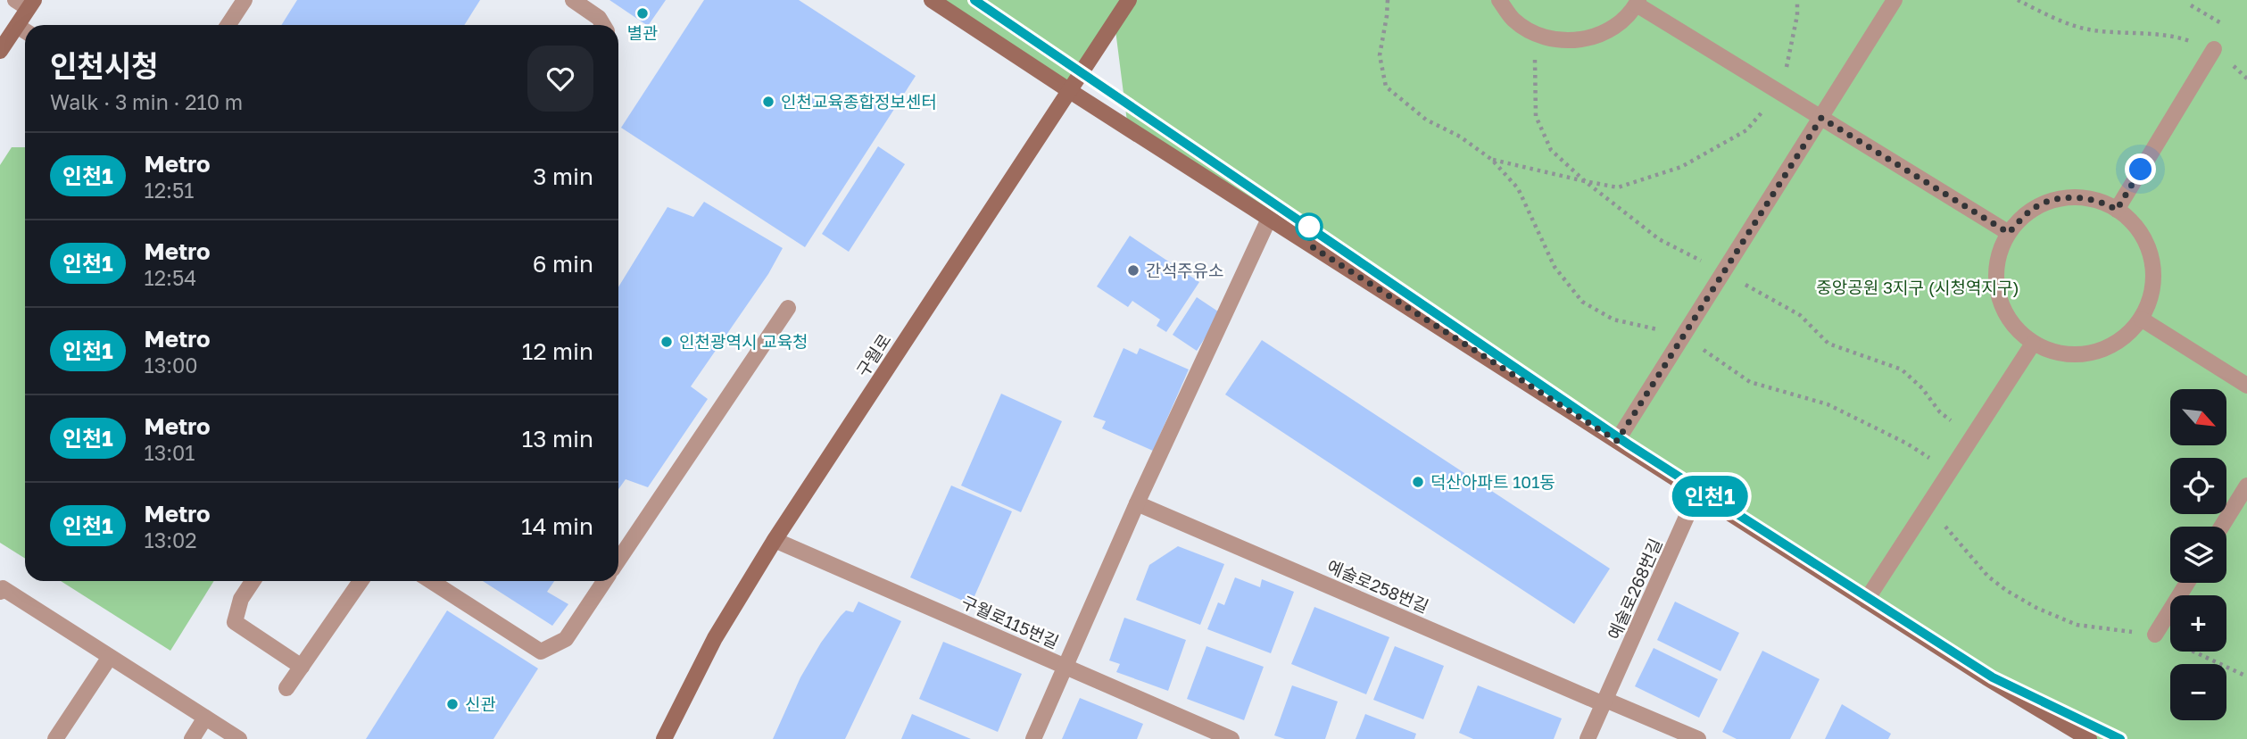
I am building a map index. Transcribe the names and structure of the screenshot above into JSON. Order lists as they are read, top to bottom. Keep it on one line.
{"streets":{"main road":["구월로"],"street":["예술로258번길","예술로268번길","구월로115번길"]},"crossings":[["구월로","구월로115번길"],["예술로258번길","예술로268번길"]],"parks":["중앙공원 3지구 (시청역지구)"],"places":["별관","인천교육종합정보센터","간석주유소","인천광역시 교육청","덕산아파트 101동","신관"],"lines":["metro line 인천1"],"north":"bottom right","page":{"on_map":"인천1","heading":["인천시청","Walk · 3 min · 210 m"],"list":[{"mark":"인천1","name":"Metro","note":"12:51","value":"3 min"},{"mark":"인천1","name":"Metro","note":"12:54","value":"6 min"},{"mark":"인천1","name":"Metro","note":"13:00","value":"12 min"},{"mark":"인천1","name":"Metro","note":"13:01","value":"13 min"},{"mark":"인천1","name":"Metro","note":"13:02","value":"14 min"}],"map_buttons":["+","−"]}}
